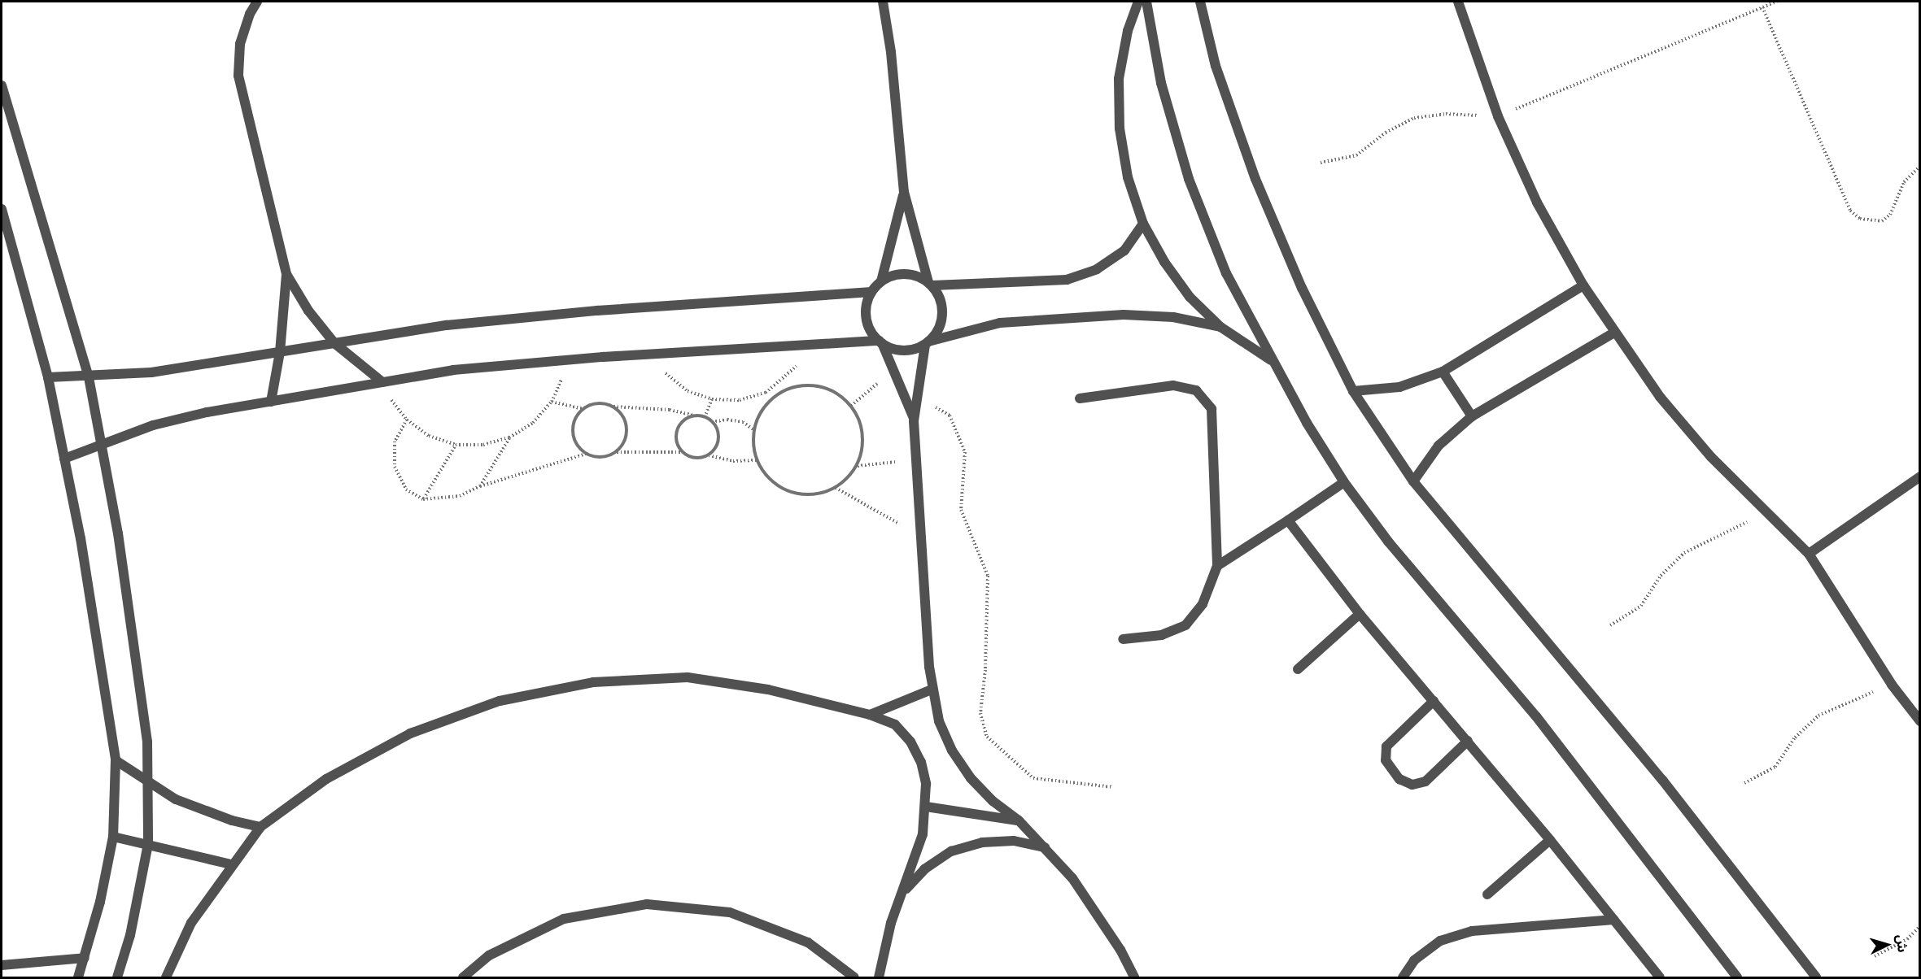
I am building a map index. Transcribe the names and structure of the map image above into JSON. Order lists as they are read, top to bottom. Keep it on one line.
{"north":"right"}
